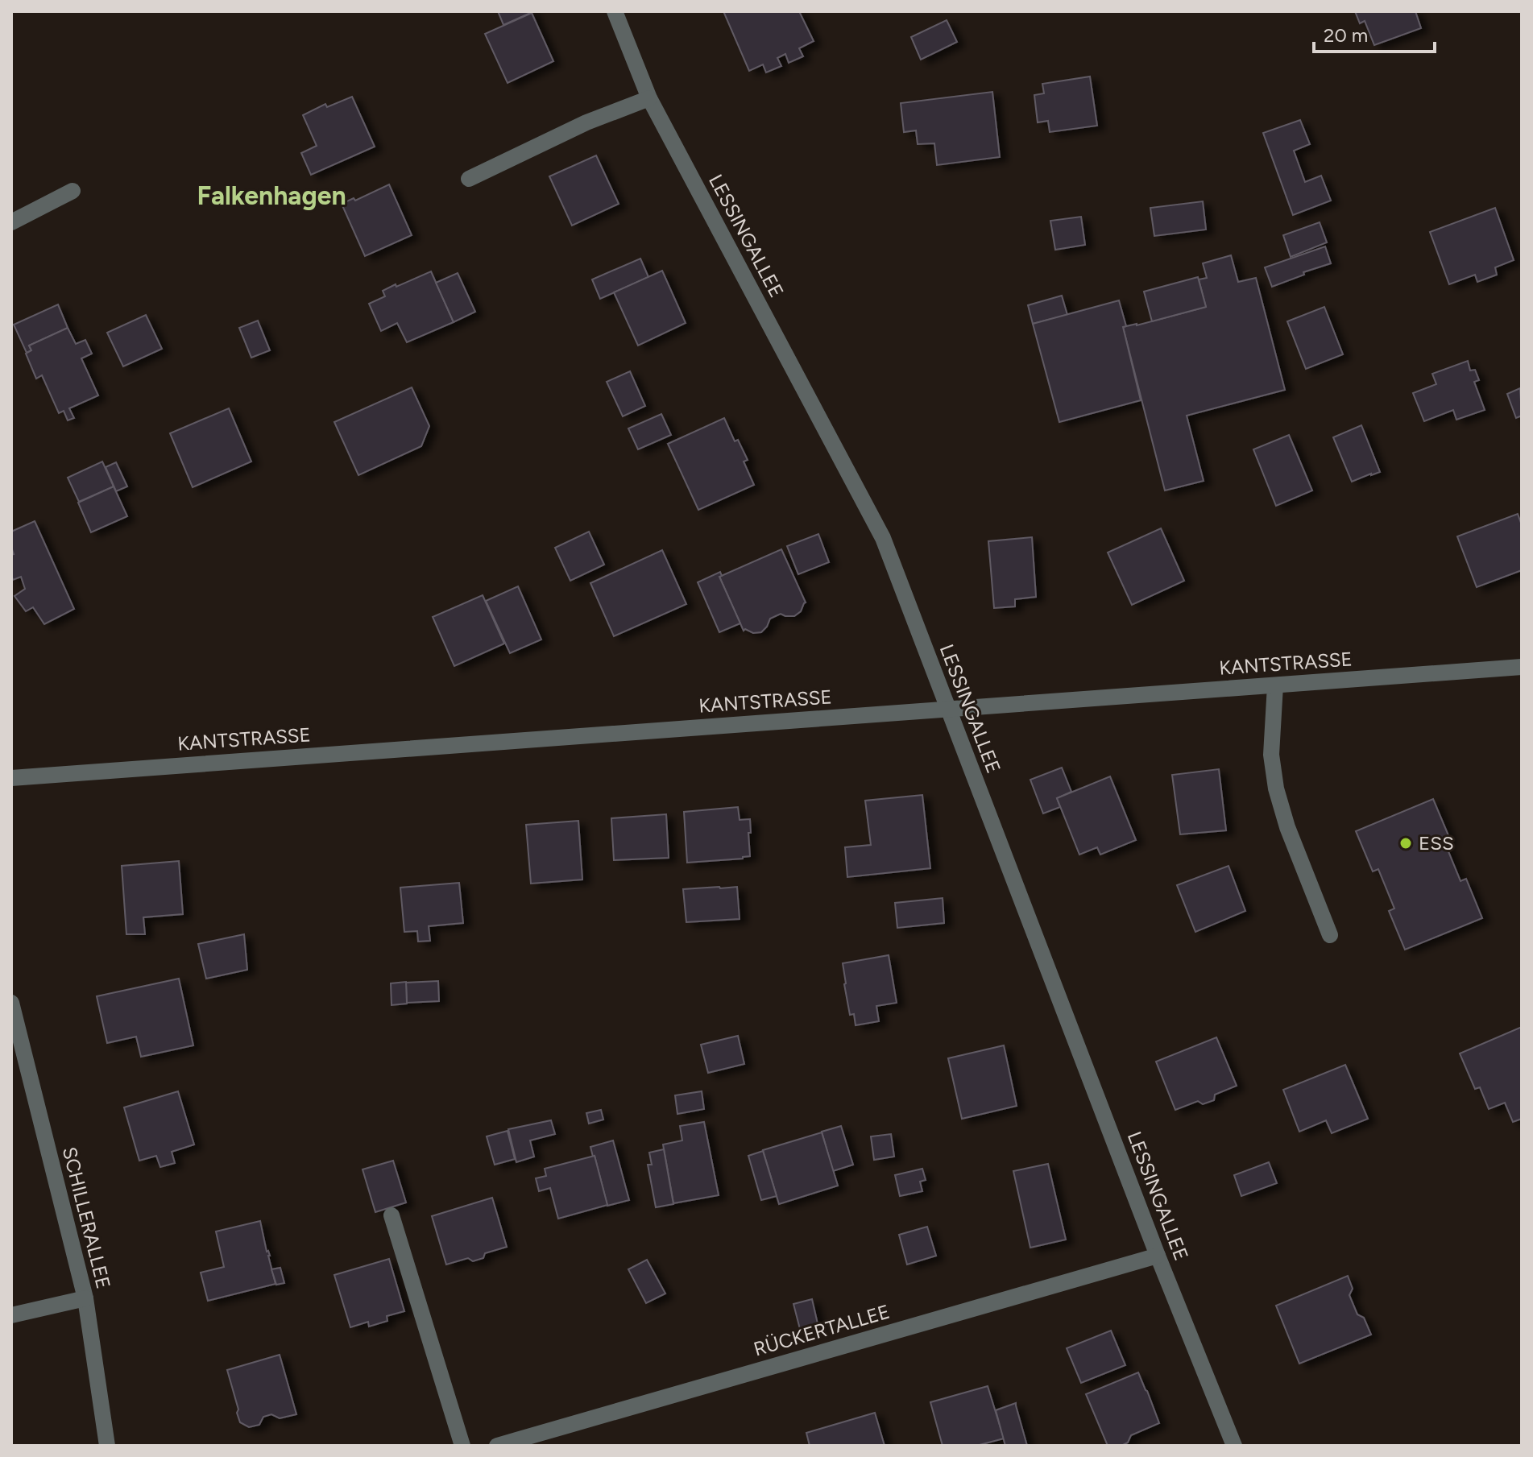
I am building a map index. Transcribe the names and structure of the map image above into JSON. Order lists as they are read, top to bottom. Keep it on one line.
{"streets":{"street":["LESSINGALLEE","KANTSTRASSE","SCHILLERALLEE","RÜCKERTALLEE"]},"crossings":[["LESSINGALLEE","KANTSTRASSE"],["LESSINGALLEE","RÜCKERTALLEE"]],"districts":["Falkenhagen"],"places":["ESS"],"scale_bar":"20 m"}
